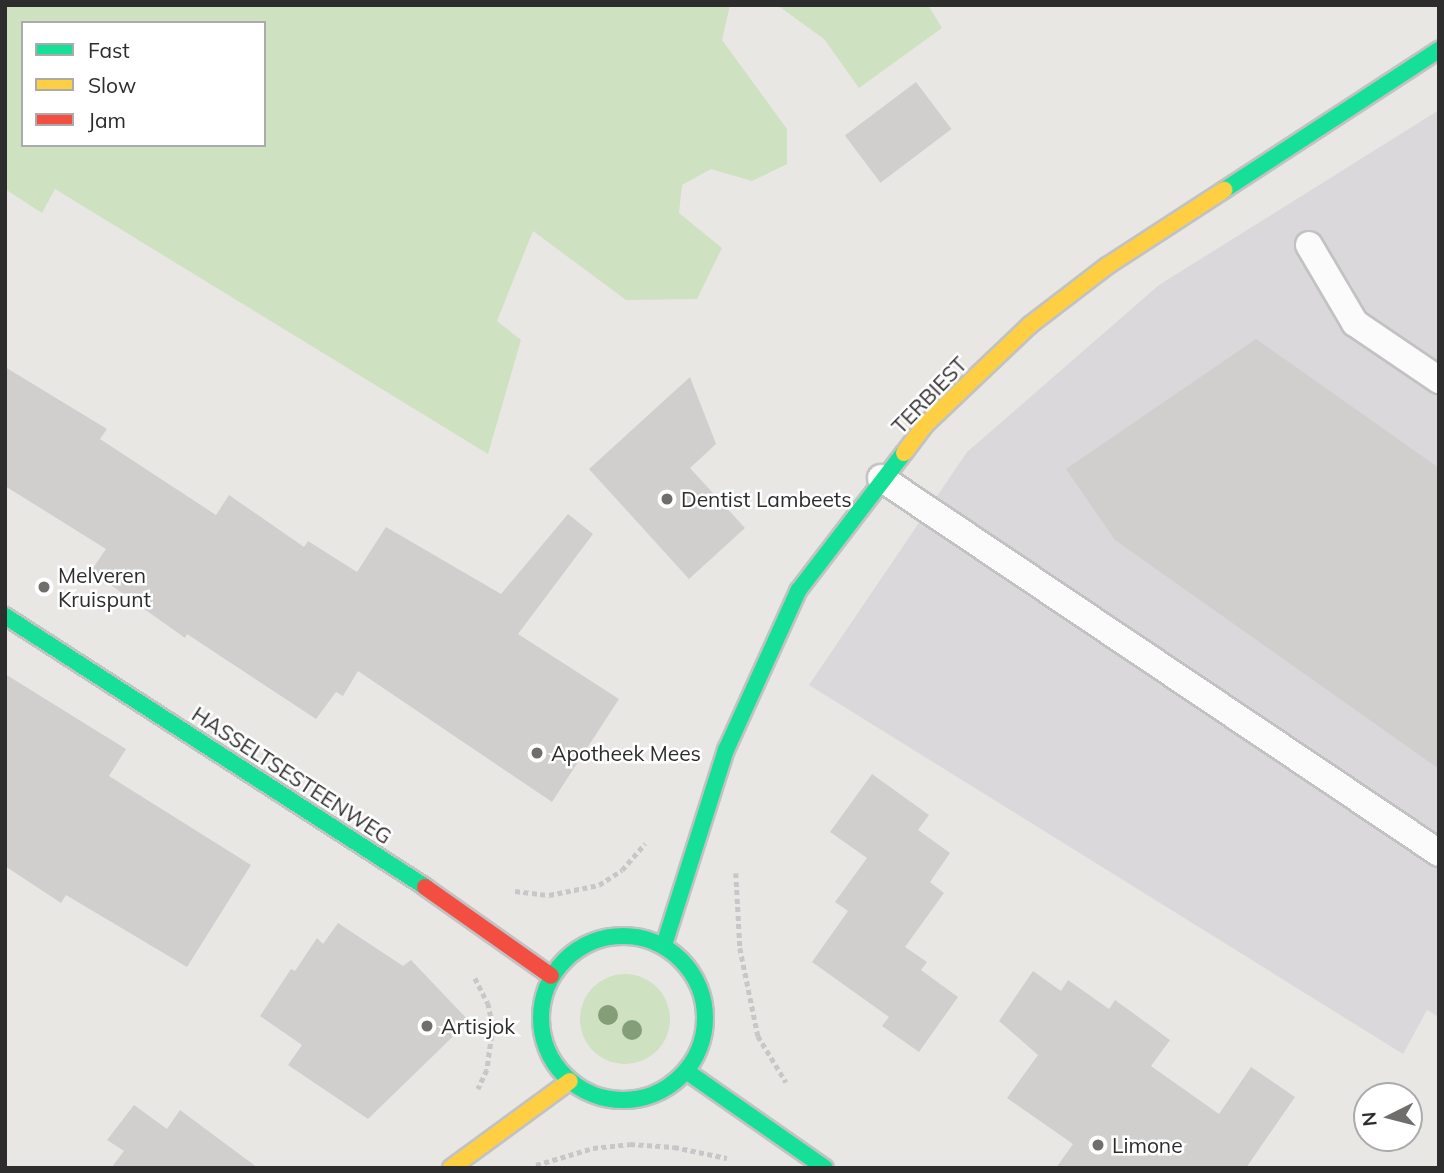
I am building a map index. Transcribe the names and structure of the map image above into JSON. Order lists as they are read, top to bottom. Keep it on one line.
{"streets":{"main road":["TERBIEST","HASSELTSESTEENWEG"]},"crossings":[["TERBIEST","HASSELTSESTEENWEG"]],"places":["Dentist Lambeets","Melveren Kruispunt","Apotheek Mees","Artisjok","Limone"],"legend":["Fast","Slow","Jam"],"north":"left"}
